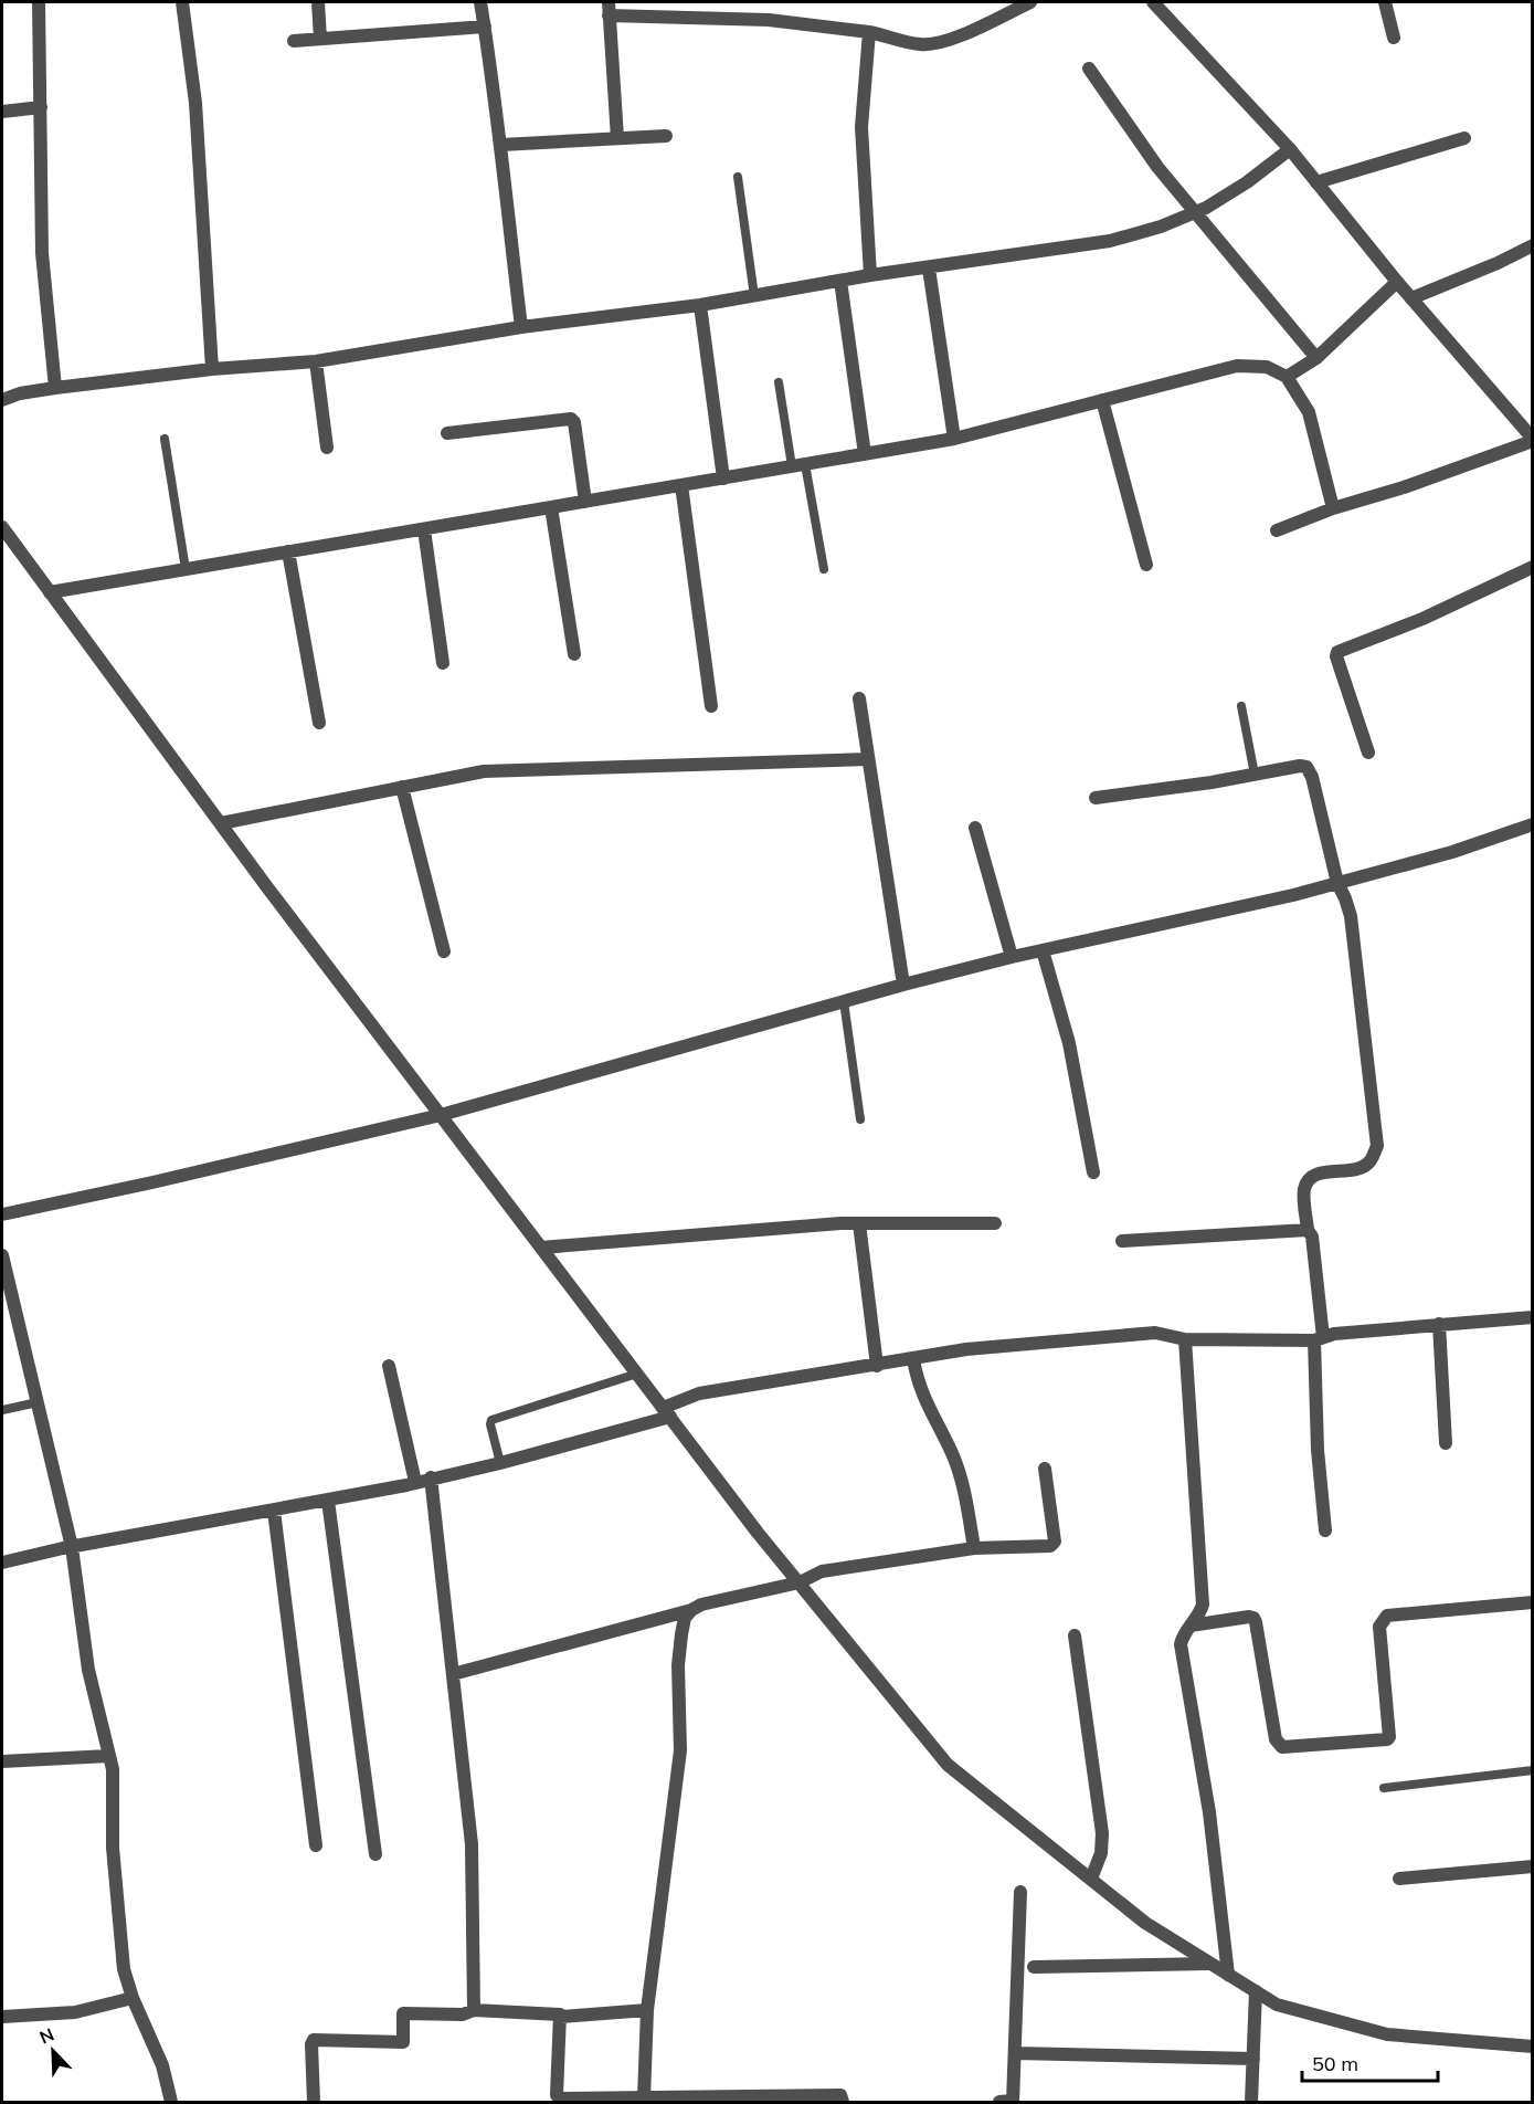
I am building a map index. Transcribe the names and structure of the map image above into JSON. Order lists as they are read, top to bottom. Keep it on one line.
{"scale_bar":"50 m","north":"top left"}
